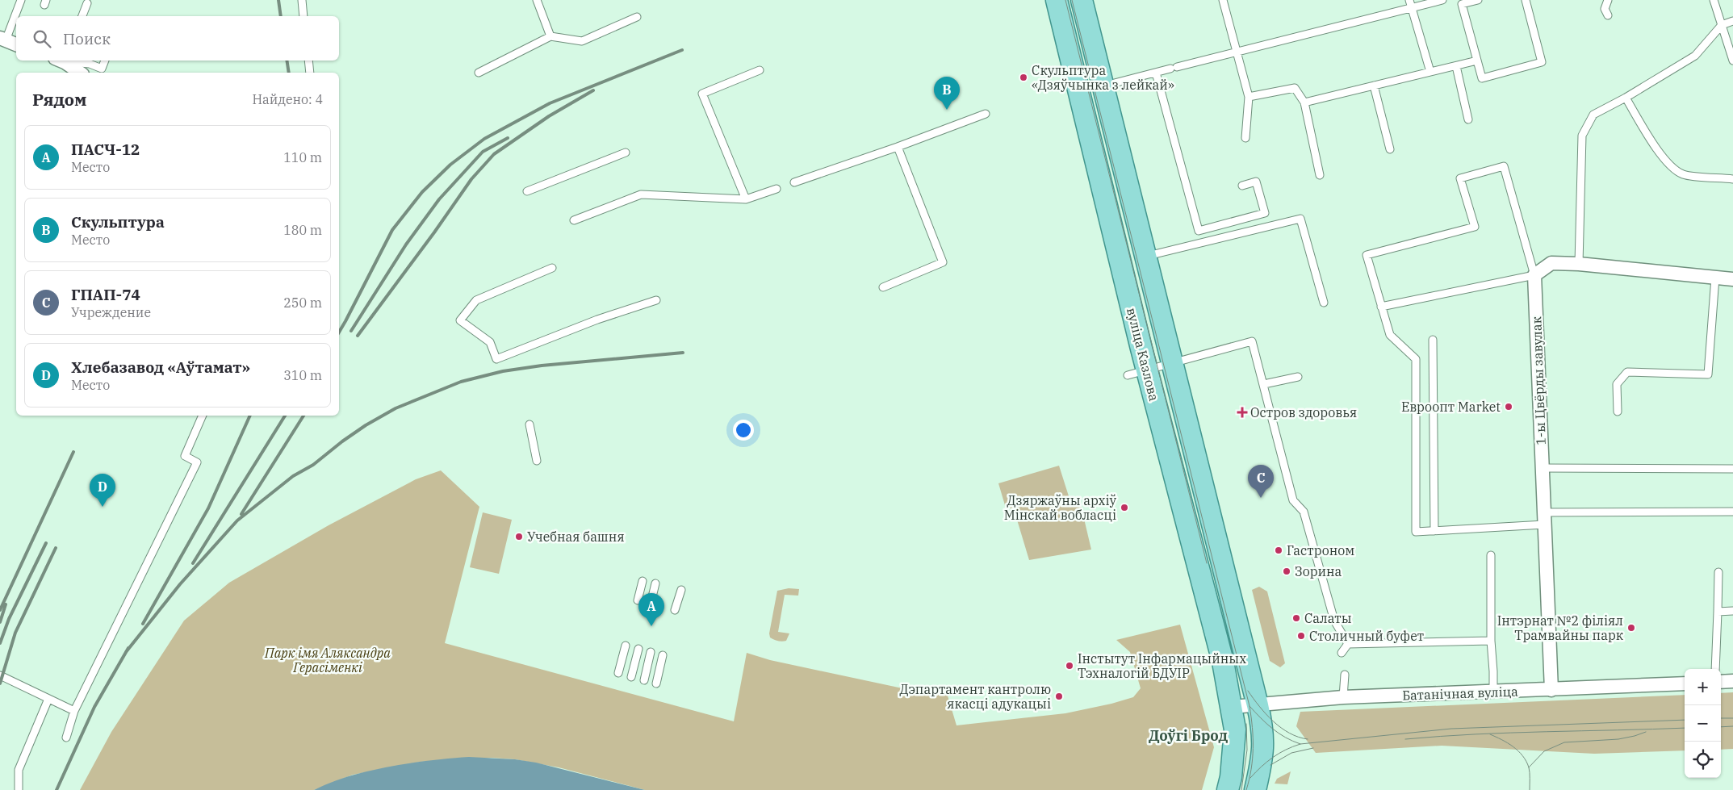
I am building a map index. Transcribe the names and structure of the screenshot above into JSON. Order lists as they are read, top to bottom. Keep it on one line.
{"streets":{"main road":["вуліца Казлова"],"street":["1-ы Цвёрды завулак","Батанічная вуліца"]},"crossings":[["вуліца Казлова","Батанічная вуліца"],["1-ы Цвёрды завулак","Батанічная вуліца"]],"districts":["Доўгі Брод"],"parks":["Парк імя Аляксандра Герасіменкі"],"places":{"other":["Скульптура «Дзяўчынка з лейкай»","Евроопт Market","Дзяржаўны архіў Мінскай вобласці","Учебная башня","Гастроном","Зорина","Салаты","Інтэрнат №2 філіял Трамвайны парк","Столичный буфет","Інстытут Інфармацыйных Тэхналогій БДУІР","Дэпартамент кантролю якасці адукацыі"],"health":["Остров здоровья"]},"page":{"search":"Поиск","heading":["Рядом","Найдено: 4"],"pins":["B","C","D","A"],"list":[{"mark":"A","name":"ПАСЧ-12","note":"Место","value":"110 m"},{"mark":"B","name":"Скульптура","note":"Место","value":"180 m"},{"mark":"C","name":"ГПАП-74","note":"Учреждение","value":"250 m"},{"mark":"D","name":"Хлебазавод «Аўтамат»","note":"Место","value":"310 m"}],"map_buttons":["+","−"]}}
